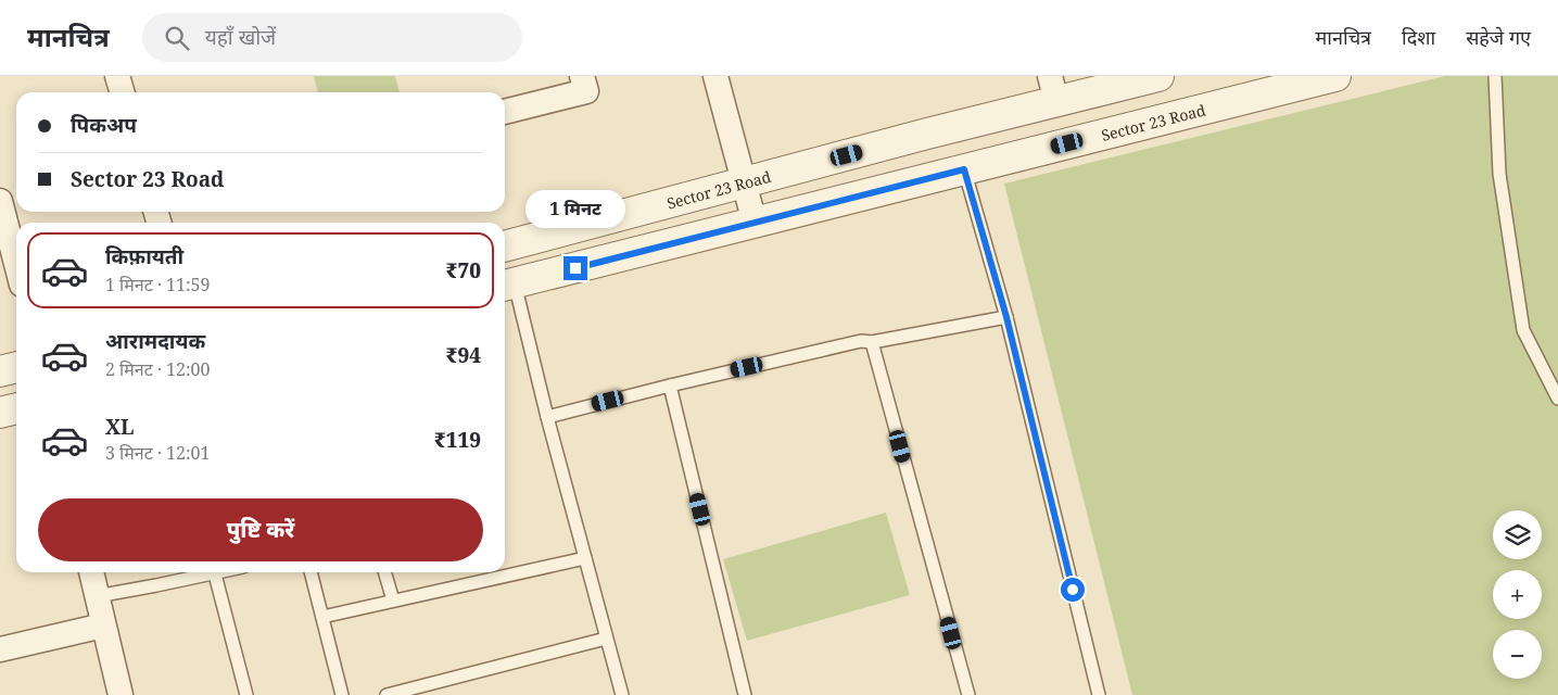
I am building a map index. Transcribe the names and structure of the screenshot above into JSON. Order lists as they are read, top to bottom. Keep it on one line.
{"streets":{"street":["Sector 23 Road"]},"page":{"header":"मानचित्र","search":"यहाँ खोजें","nav":["मानचित्र","दिशा","सहेजे गए"],"banner":["पिकअप","Sector 23 Road"],"bubble":"1 मिनट","list":[{"name":"किफ़ायती","note":"1 मिनट · 11:59","value":"₹70"},{"name":"आरामदायक","note":"2 मिनट · 12:00","value":"₹94"},{"name":"XL","note":"3 मिनट · 12:01","value":"₹119"}],"buttons":"पुष्टि करें","map_buttons":["+","−"]}}
